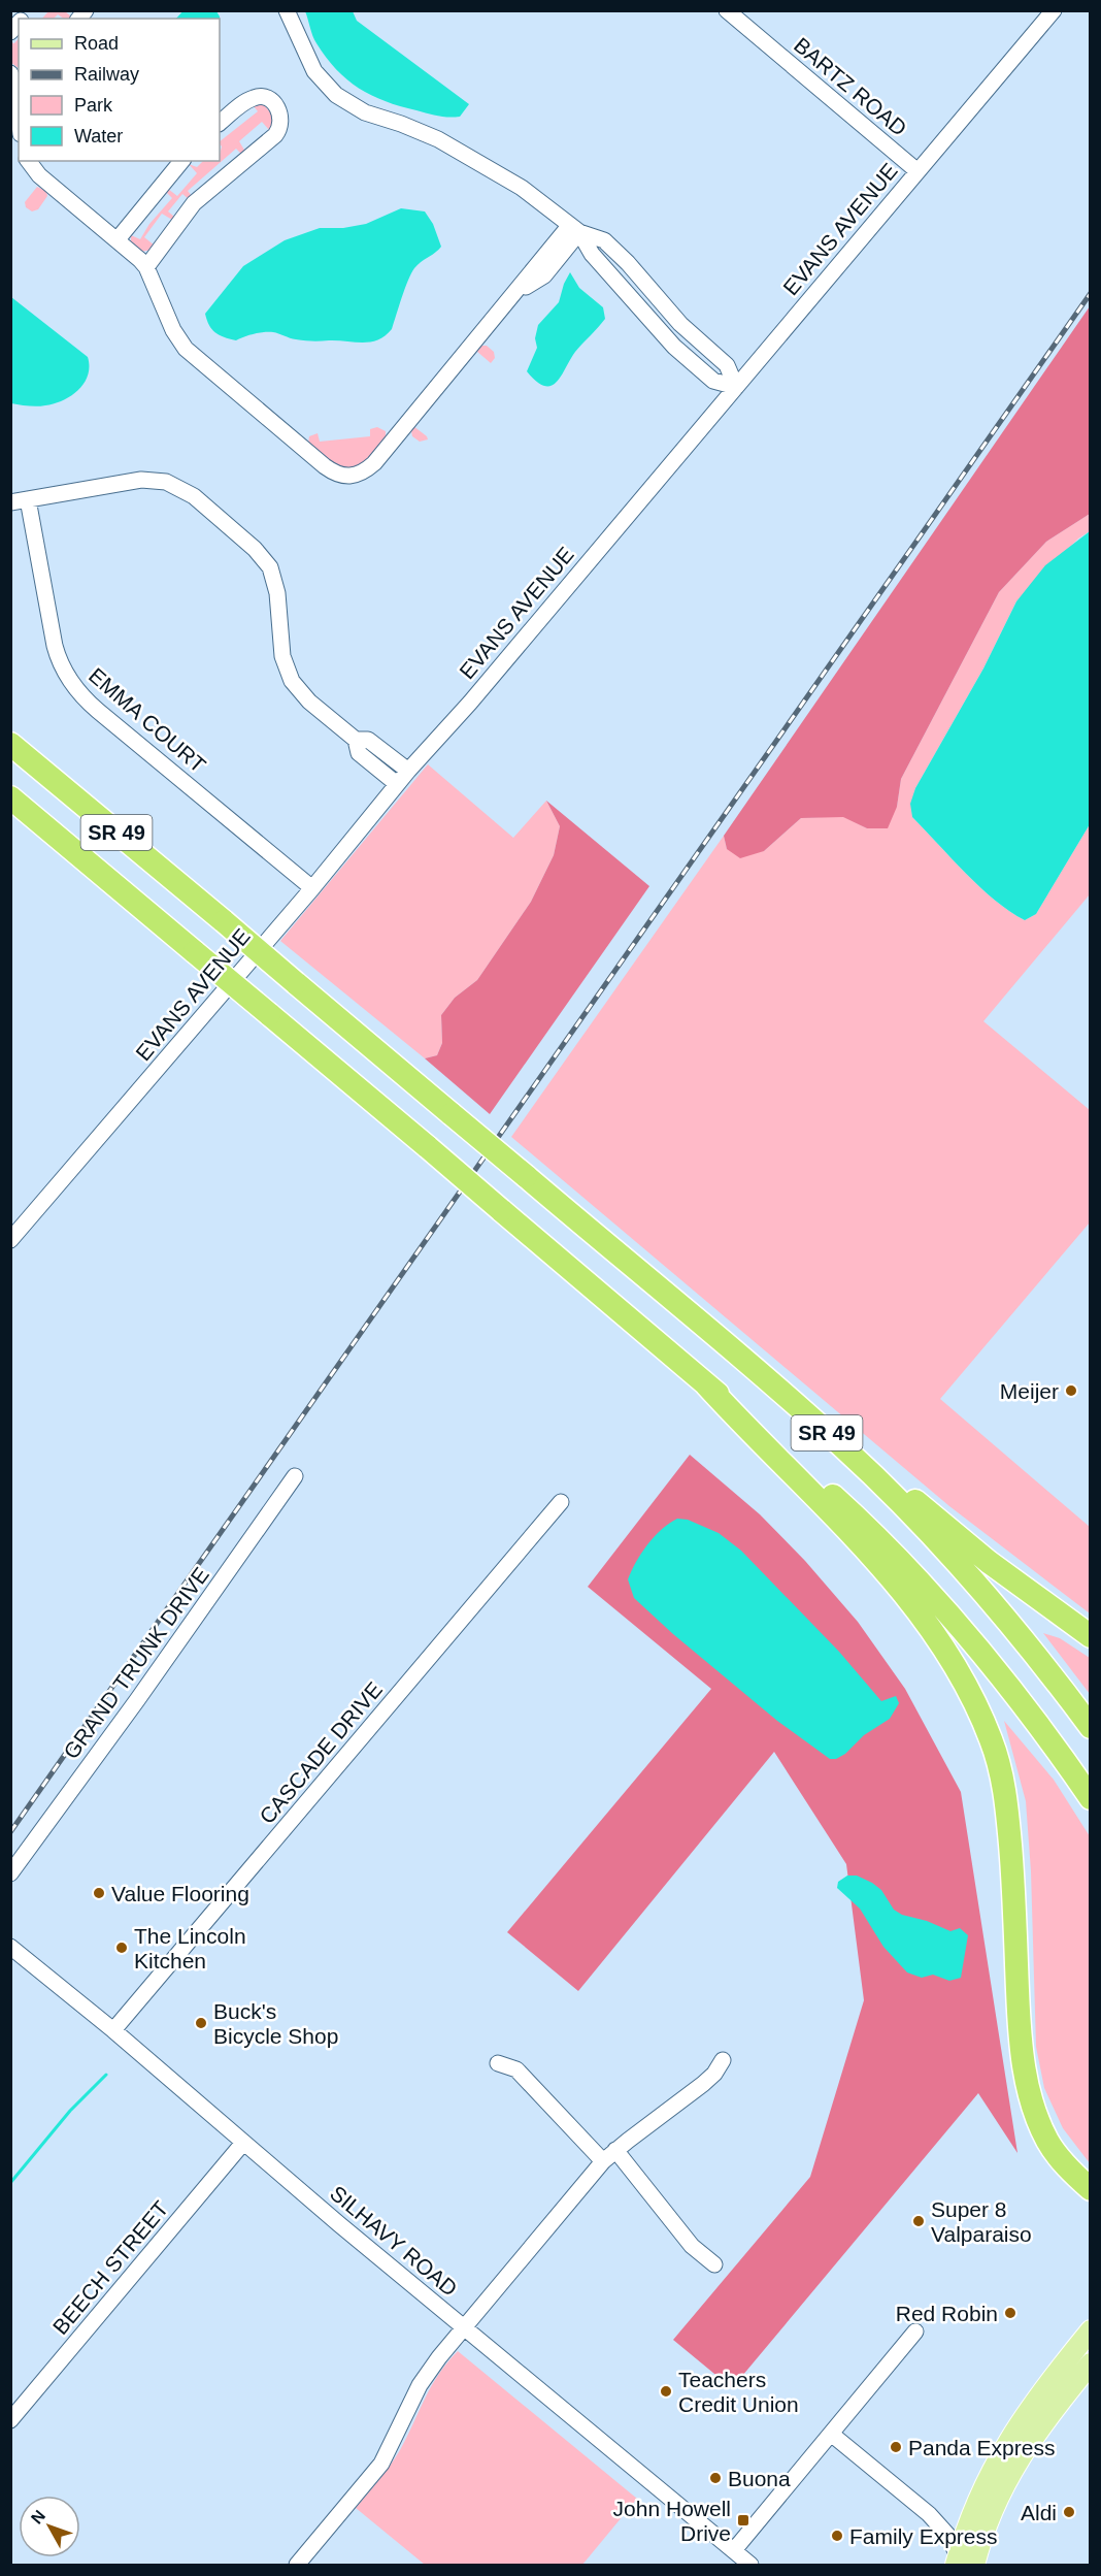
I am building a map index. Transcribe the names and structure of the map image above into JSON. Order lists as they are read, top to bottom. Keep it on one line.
{"streets":{"highway":["SR 49"],"street":["BARTZ ROAD","EVANS AVENUE","EMMA COURT","GRAND TRUNK DRIVE","CASCADE DRIVE","SILHAVY ROAD","BEECH STREET"]},"crossings":[["BARTZ ROAD","EVANS AVENUE"],["EVANS AVENUE","EMMA COURT"],["CASCADE DRIVE","SILHAVY ROAD"],["SILHAVY ROAD","BEECH STREET"]],"places":{"other":["Meijer","Value Flooring","The Lincoln Kitchen","Buck's Bicycle Shop","Super 8 Valparaiso","Red Robin","Teachers Credit Union","Panda Express","Buona","Aldi","Family Express"],"transit":["John Howell Drive"]},"legend":["Road","Railway","Park","Water"],"north":"top left"}
